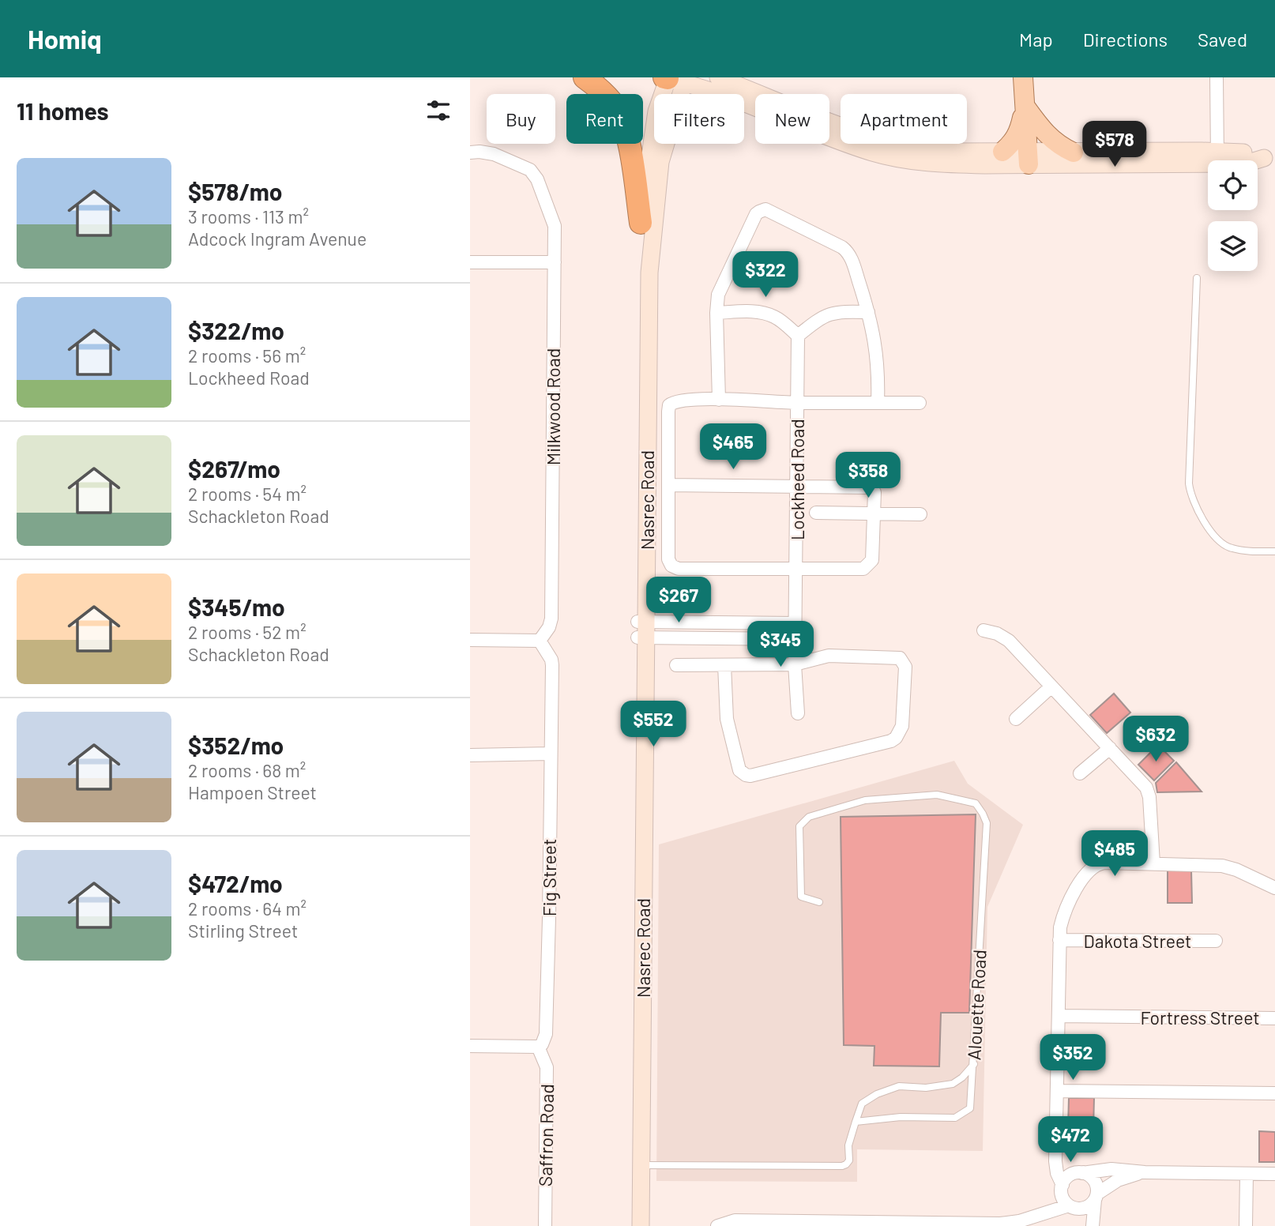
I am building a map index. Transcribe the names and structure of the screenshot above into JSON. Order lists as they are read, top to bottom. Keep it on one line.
{"streets":{"main road":["Nasrec Road"],"street":["Milkwood Road","Lockheed Road","Fig Street","Dakota Street","Fortress Street","Saffron Road"],"lane":["Alouette Road"]},"crossings":[["Milkwood Road","Fig Street"],["Fig Street","Saffron Road"]],"page":{"header":"Homiq","nav":["Map","Directions","Saved"],"heading":"11 homes","chip":["Buy","Rent","Filters","New","Apartment"],"price":["$578","$322","$465","$358","$267","$345","$552","$632","$485","$352","$472"],"list":[{"name":"$578/mo","note":"3 rooms · 113 m² · Adcock Ingram Avenue"},{"name":"$322/mo","note":"2 rooms · 56 m² · Lockheed Road"},{"name":"$267/mo","note":"2 rooms · 54 m² · Schackleton Road"},{"name":"$345/mo","note":"2 rooms · 52 m² · Schackleton Road"},{"name":"$352/mo","note":"2 rooms · 68 m² · Hampoen Street"},{"name":"$472/mo","note":"2 rooms · 64 m² · Stirling Street"}]}}
